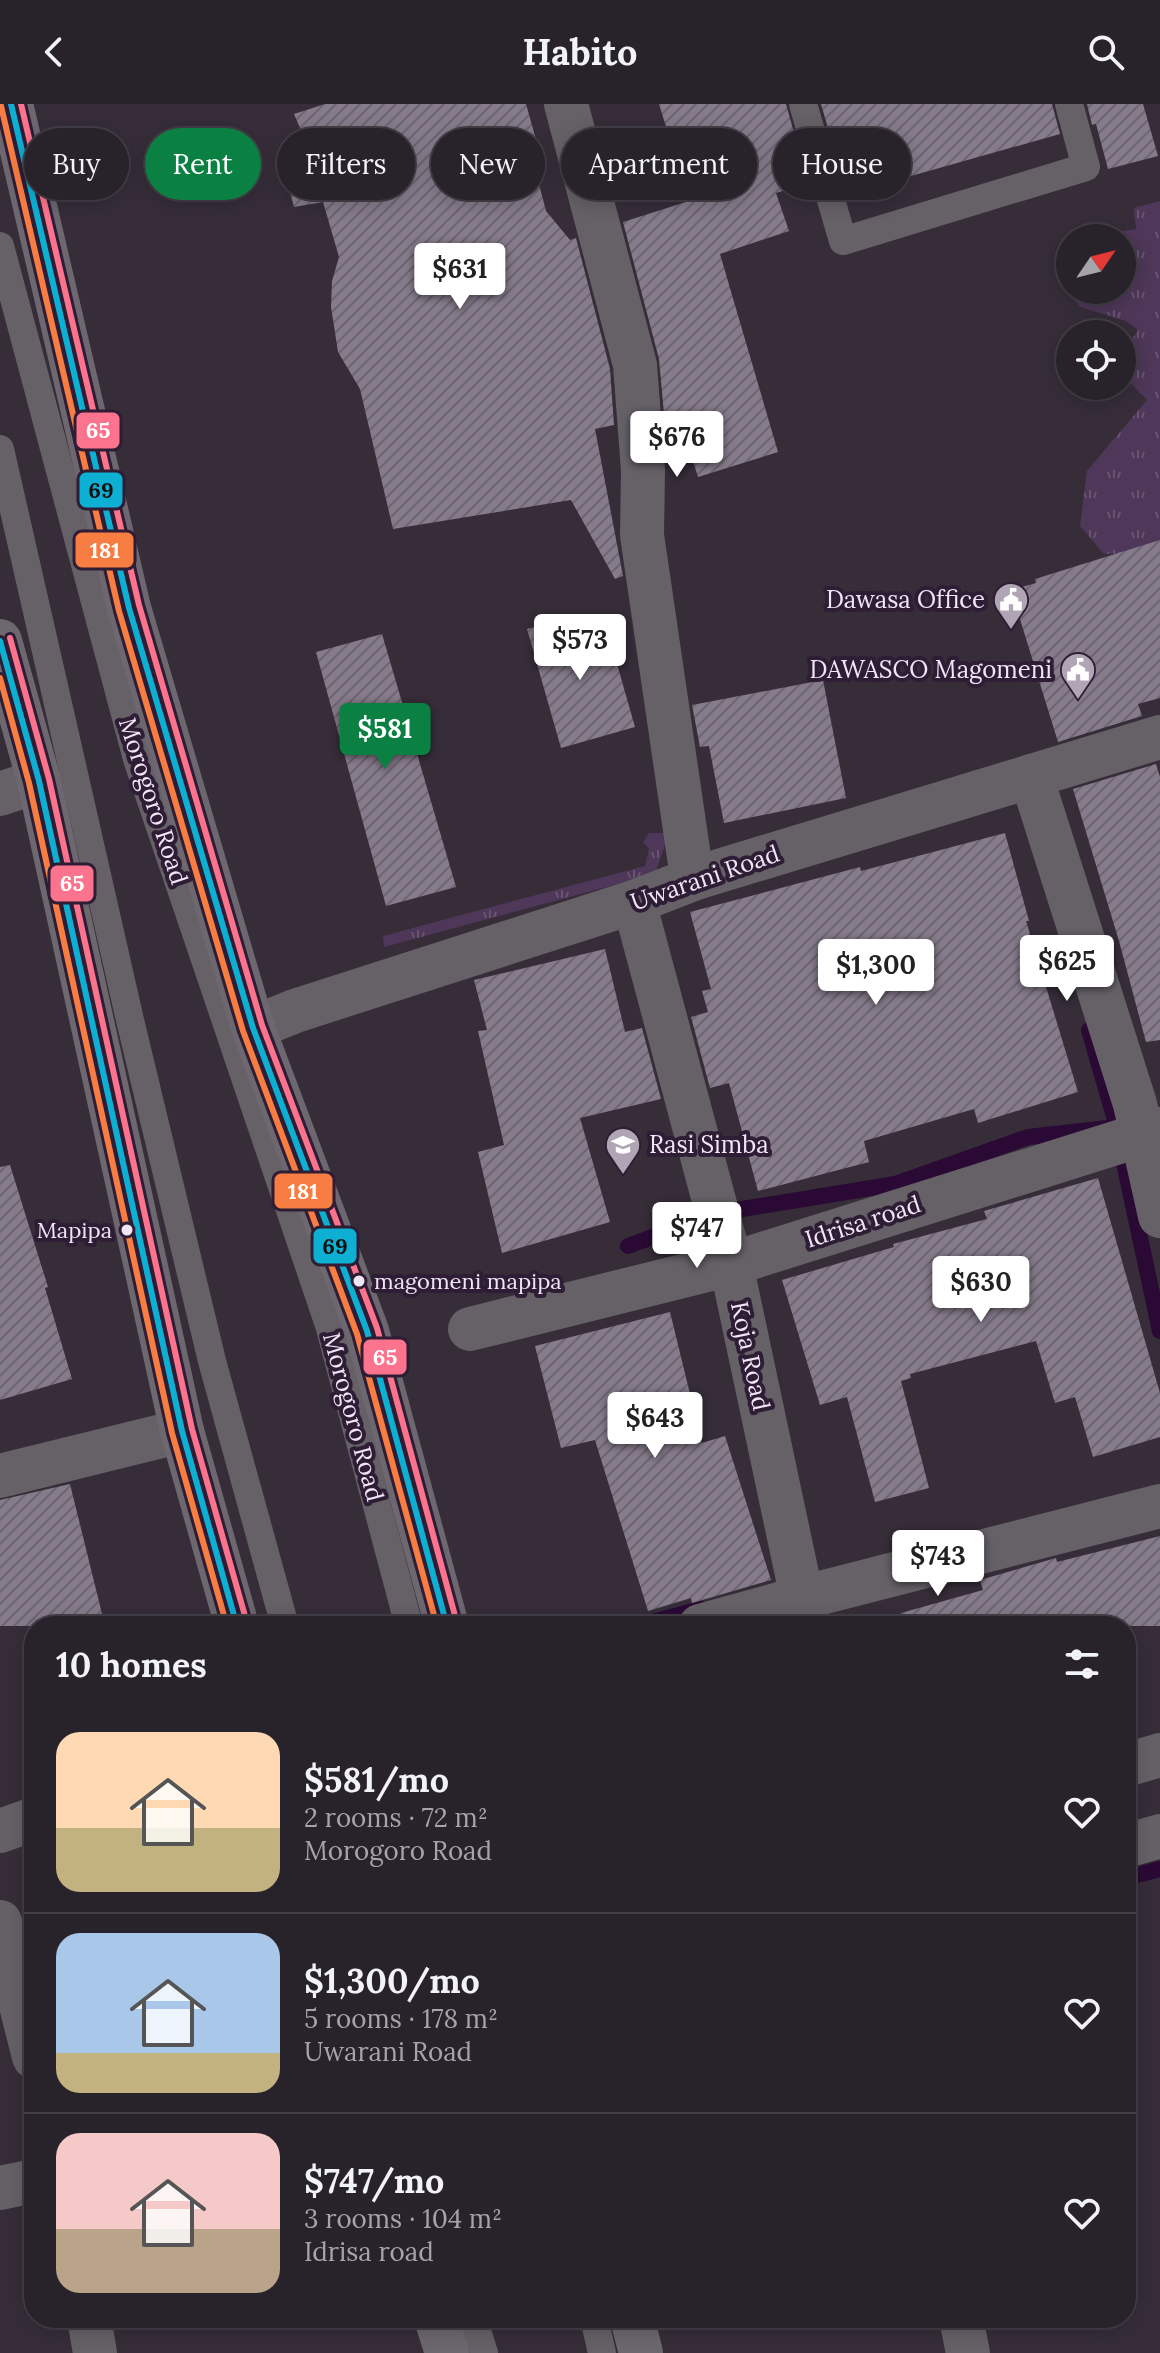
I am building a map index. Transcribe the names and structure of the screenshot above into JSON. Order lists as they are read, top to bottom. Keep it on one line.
{"streets":{"highway":["Morogoro Road"],"street":["Uwarani Road","Idrisa road","Koja Road"]},"crossings":[["Morogoro Road","Uwarani Road"],["Uwarani Road","Koja Road"],["Idrisa road","Koja Road"]],"places":{"public building":["Dawasa Office","DAWASCO Magomeni"],"school or university":["Rasi Simba"],"other":["Mapipa","magomeni mapipa"]},"lines":["transit line 69","transit line 65","transit line 181"],"north":"top right","page":{"header":"Habito","chip":["Buy","Rent","Filters","New","Apartment","House"],"price":["$631","$676","$573","$581","$625","$1,300","$747","$630","$643","$743"],"heading":"10 homes","list":[{"name":"$581/mo","note":"2 rooms · 72 m² · Morogoro Road"},{"name":"$1,300/mo","note":"5 rooms · 178 m² · Uwarani Road"},{"name":"$747/mo","note":"3 rooms · 104 m² · Idrisa road"}]}}
